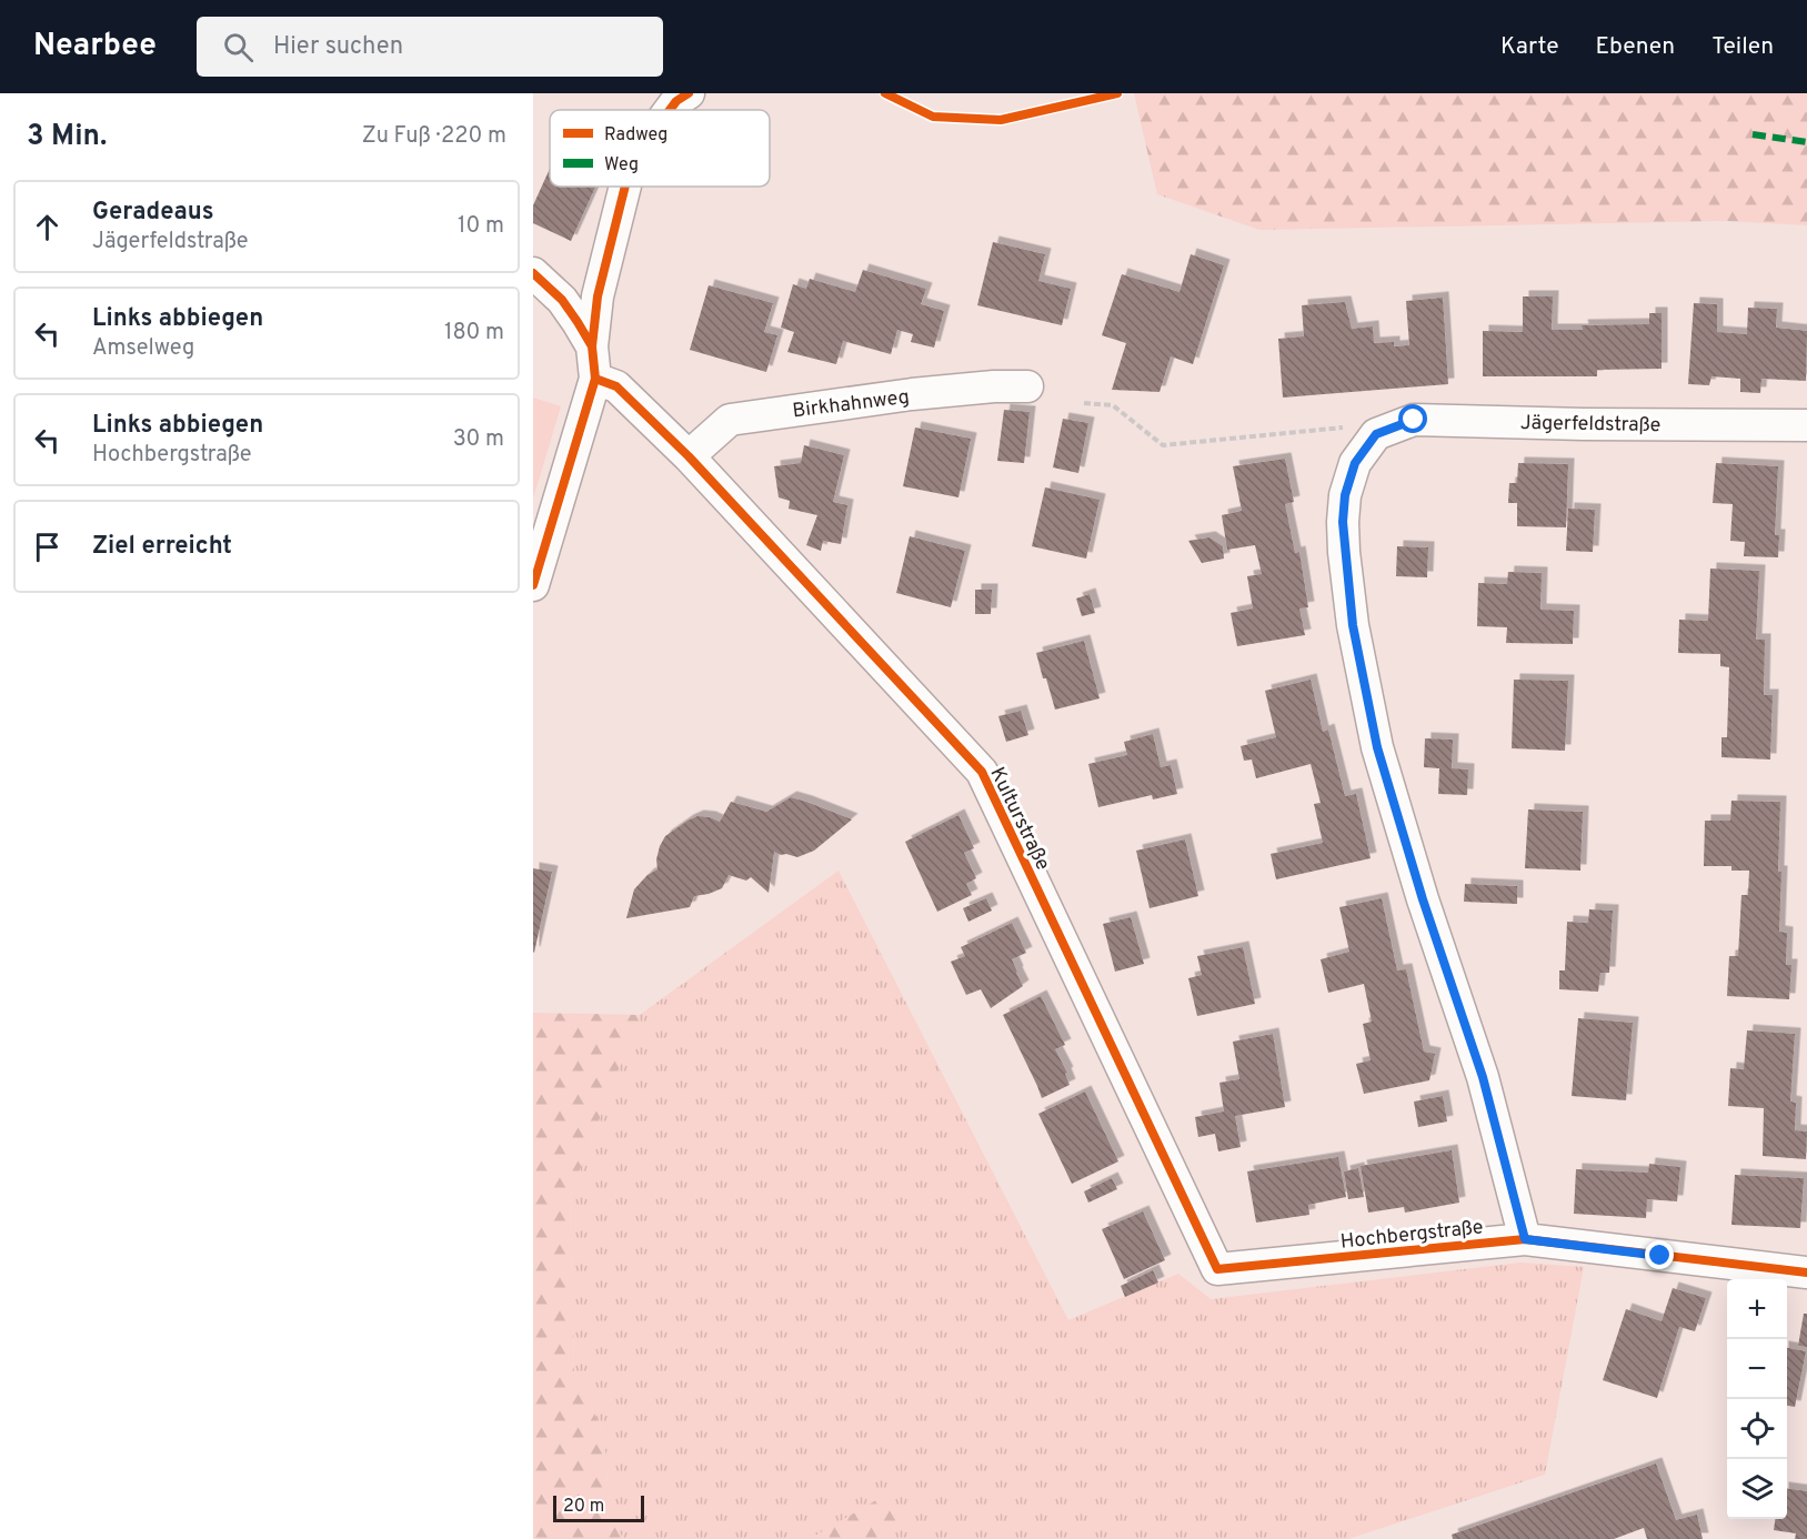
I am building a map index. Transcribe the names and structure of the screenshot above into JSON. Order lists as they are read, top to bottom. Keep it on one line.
{"streets":{"street":["Birkhahnweg","Jägerfeldstraße","Kulturstraße","Hochbergstraße"]},"crossings":[["Birkhahnweg","Kulturstraße"],["Kulturstraße","Hochbergstraße"]],"legend":["Radweg","Weg"],"scale_bar":"20 m","page":{"header":"Nearbee","search":"Hier suchen","nav":["Karte","Ebenen","Teilen"],"heading":["3 Min.","Zu Fuß · 220 m"],"list":[["Geradeaus","Jägerfeldstraße","10 m"],["Links abbiegen","Amselweg","180 m"],["Links abbiegen","Hochbergstraße","30 m"],"Ziel erreicht"],"map_buttons":["+","−"],"scale":"20 m"}}
